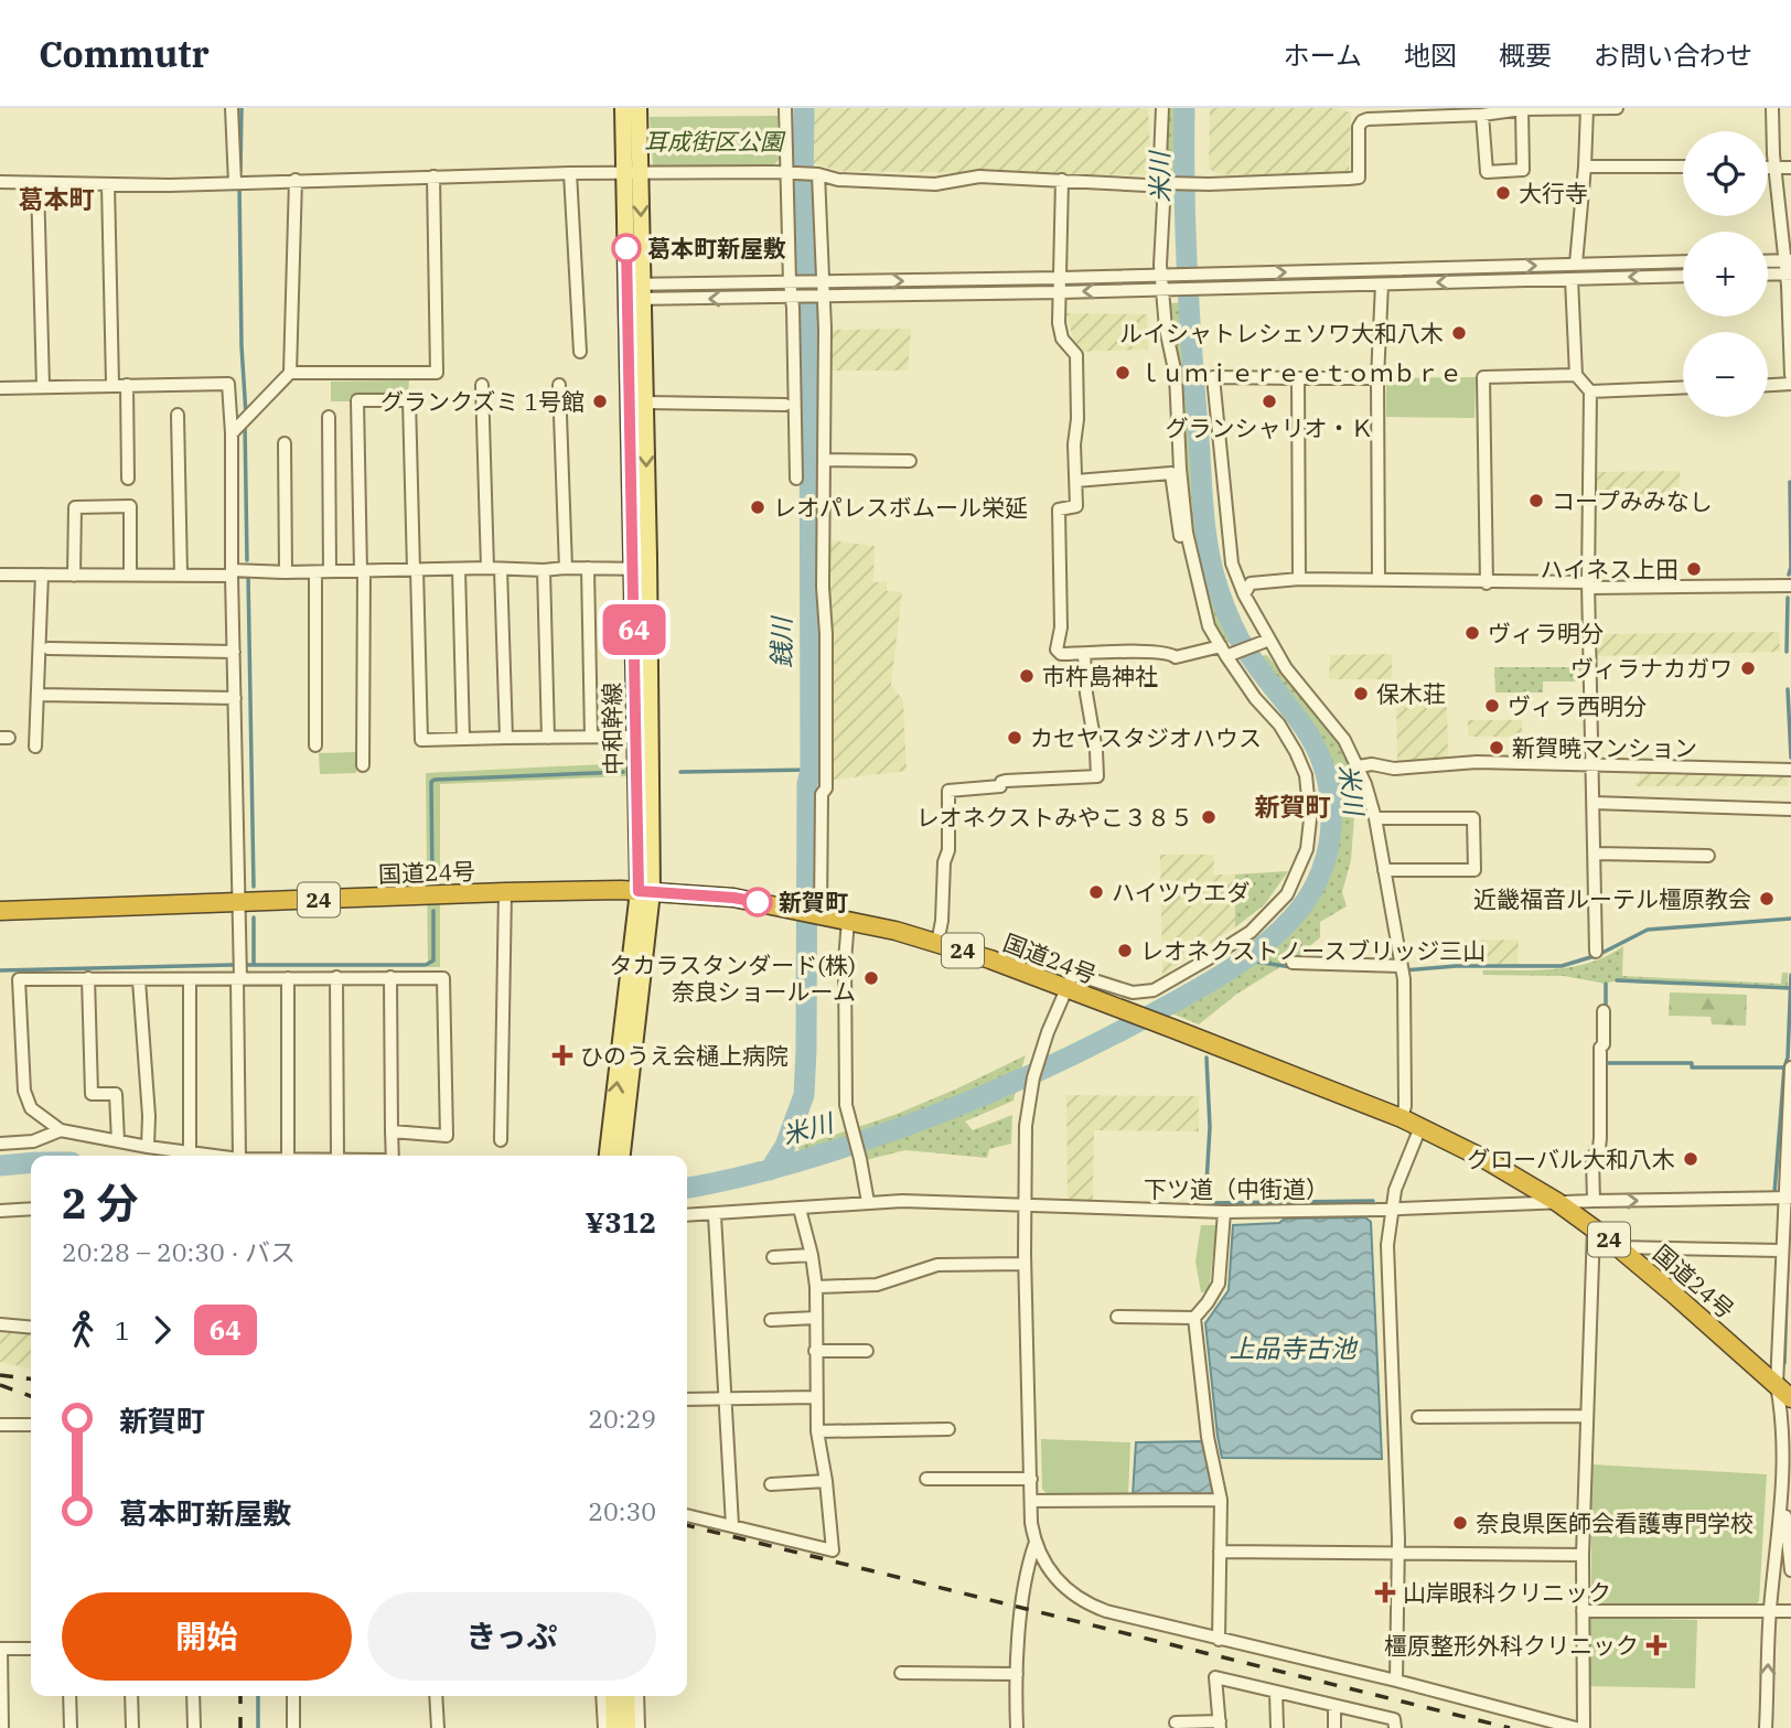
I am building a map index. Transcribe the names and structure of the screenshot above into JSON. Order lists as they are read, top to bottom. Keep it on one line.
{"streets":{"highway":["国道24号","24"],"main road":["中和幹線"],"street":["下ツ道（中街道）"]},"crossings":[["中和幹線","国道24号"],["国道24号","下ツ道（中街道）"]],"districts":["葛本町","新賀町"],"water":["米川","銭川","上品寺古池"],"parks":["耳成街区公園"],"places":{"other":["大行寺","葛本町新屋敷","ルイシャトレシェソワ大和八木","ｌｕｍｉｅｒｅｅｔｏｍｂｒｅ","グランクズミ 1号館","グランシャリオ・Ｋ","コープみみなし","レオパレスボムール栄延","ハイネス上田","ヴィラ明分","ヴィラナカガワ","市杵島神社","保木荘","ヴィラ西明分","カセヤスタジオハウス","新賀暁マンション","レオネクストみやこ３８５","ハイツウエダ","近畿福音ルーテル橿原教会","新賀町","レオネクストノースブリッジ三山","タカラスタンダード(株) 奈良ショールーム","グローバル大和八木","奈良県医師会看護専門学校"],"health":["ひのうえ会樋上病院","山岸眼科クリニック","橿原整形外科クリニック"]},"lines":["bus line 64"],"page":{"header":"Commutr","nav":["ホーム","地図","概要","お問い合わせ"],"on_map":"64","map_buttons":["+","−"],"heading":["2 分","20:28 – 20:30 · バス","¥312"],"legs":["1","64"],"list":[{"name":"新賀町","value":"20:29"},{"name":"葛本町新屋敷","value":"20:30"}],"buttons":["開始","きっぷ"]}}
